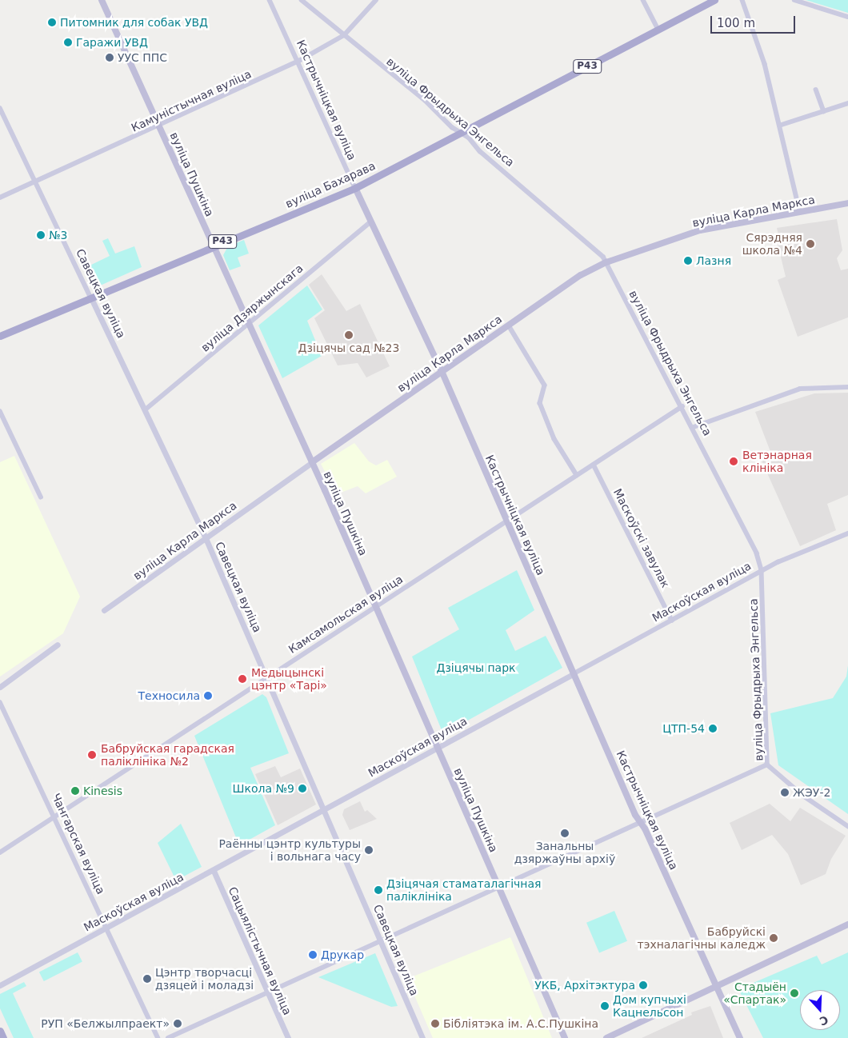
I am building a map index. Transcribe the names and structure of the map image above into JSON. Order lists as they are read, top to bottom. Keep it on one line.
{"streets":{"main road":["Р43","Кастрычніцкая вуліца","вуліца Пушкіна","вуліца Бахарава","вуліца Карла Маркса"],"street":["Камуністычная вуліца","вуліца Фрыдрыха Энгельса","Савецкая вуліца","вуліца Дзяржынскага","Маскоўскі завулак","Маскоўская вуліца","Камсамольская вуліца","Чангарская вуліца","Сацыялістычная вуліца"]},"crossings":[["Кастрычніцкая вуліца","Камуністычная вуліца"],["Кастрычніцкая вуліца","вуліца Бахарава"],["Кастрычніцкая вуліца","вуліца Карла Маркса"],["Кастрычніцкая вуліца","вуліца Дзяржынскага"],["Кастрычніцкая вуліца","Маскоўская вуліца"],["Кастрычніцкая вуліца","Камсамольская вуліца"],["Камуністычная вуліца","вуліца Фрыдрыха Энгельса"],["Камуністычная вуліца","вуліца Пушкіна"],["Камуністычная вуліца","Савецкая вуліца"],["вуліца Фрыдрыха Энгельса","вуліца Бахарава"],["вуліца Фрыдрыха Энгельса","вуліца Карла Маркса"],["вуліца Фрыдрыха Энгельса","Маскоўская вуліца"],["вуліца Фрыдрыха Энгельса","Камсамольская вуліца"],["вуліца Пушкіна","вуліца Бахарава"],["вуліца Пушкіна","вуліца Карла Маркса"],["вуліца Пушкіна","вуліца Дзяржынскага"],["вуліца Пушкіна","Маскоўская вуліца"],["вуліца Пушкіна","Камсамольская вуліца"],["вуліца Бахарава","Савецкая вуліца"],["вуліца Карла Маркса","Савецкая вуліца"],["Савецкая вуліца","вуліца Дзяржынскага"],["Савецкая вуліца","Маскоўская вуліца"],["Савецкая вуліца","Камсамольская вуліца"],["Маскоўскі завулак","Маскоўская вуліца"],["Маскоўскі завулак","Камсамольская вуліца"],["Маскоўская вуліца","Чангарская вуліца"],["Маскоўская вуліца","Сацыялістычная вуліца"],["Камсамольская вуліца","Чангарская вуліца"]],"parks":["Дзіцячы парк"],"places":["Питомник для собак УВД","Гаражи УВД","УУС ППС","№3","Сярэдняя школа №4","Лазня","Дзіцячы сад №23","Ветэнарная клініка","Медыцынскі цэнтр «Тарі»","Техносила","ЦТП-54","Бабруйская гарадская паліклініка №2","Школа №9","Kinesis","ЖЭУ-2","Занальны дзяржаўны архіў","Раённы цэнтр культуры і вольнага часу","Дзіцячая стаматалагічная паліклініка","Бабруйскі тэхналагічны каледж","Друкар","Цэнтр творчасці дзяцей і моладзі","УКБ, Архітэктура","Стадыён «Спартак»","Дом купчыхі Кацнельсон","РУП «Белжылпраект»","Бібліятэка ім. А.С.Пушкіна"],"scale_bar":"100 m","north":"bottom"}
